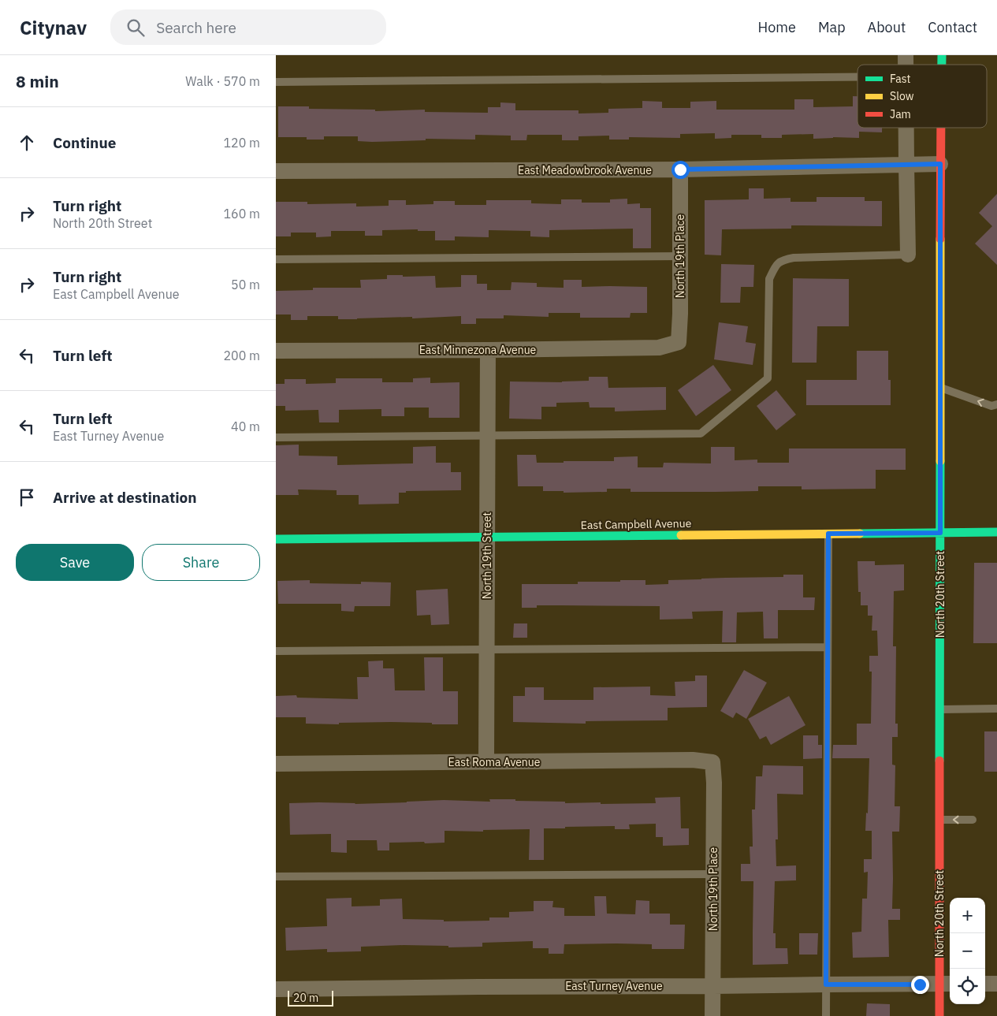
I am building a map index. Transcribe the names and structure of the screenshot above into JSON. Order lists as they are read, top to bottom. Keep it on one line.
{"streets":{"street":["East Meadowbrook Avenue","North 19th Place","East Minnezona Avenue","East Campbell Avenue","North 19th Street","North 20th Street","East Roma Avenue","East Turney Avenue"]},"crossings":[["East Meadowbrook Avenue","North 19th Place"],["East Meadowbrook Avenue","North 20th Street"],["North 19th Place","East Minnezona Avenue"],["North 19th Place","East Roma Avenue"],["North 19th Place","East Turney Avenue"],["East Minnezona Avenue","North 19th Street"],["East Campbell Avenue","North 19th Street"],["East Campbell Avenue","North 20th Street"],["North 19th Street","East Roma Avenue"],["North 20th Street","East Turney Avenue"]],"legend":["Fast","Slow","Jam"],"scale_bar":"20 m","page":{"header":"Citynav","search":"Search here","nav":["Home","Map","About","Contact"],"heading":["8 min","Walk · 570 m"],"list":[["Continue","120 m"],["Turn right","North 20th Street","160 m"],["Turn right","East Campbell Avenue","50 m"],["Turn left","200 m"],["Turn left","East Turney Avenue","40 m"],"Arrive at destination"],"buttons":["Save","Share"],"map_buttons":["+","−"],"scale":"20 m"}}
